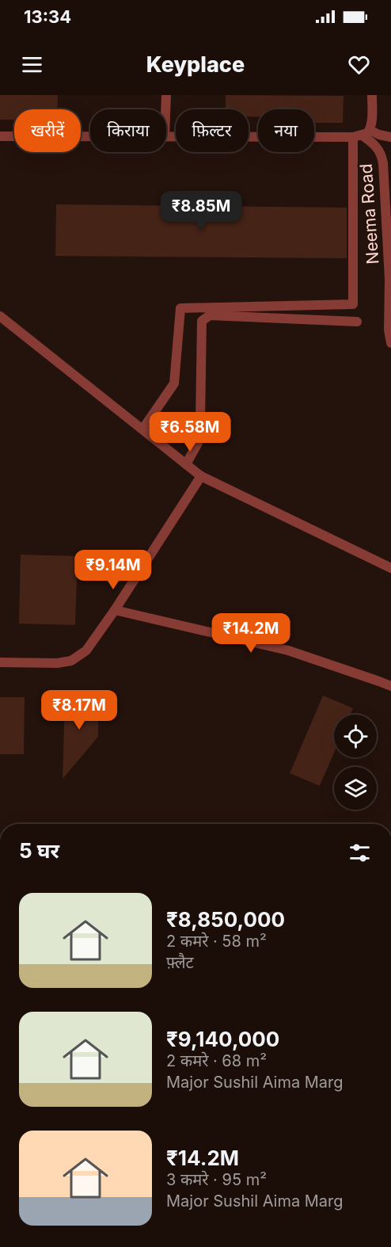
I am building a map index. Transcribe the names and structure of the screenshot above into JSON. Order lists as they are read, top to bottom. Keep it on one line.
{"streets":{"street":["Neema Road"]},"page":{"status":"13:34","header":"Keyplace","chip":["खरीदें","किराया","फ़िल्टर","नया"],"price":["₹8.85M","₹6.58M","₹9.14M","₹14.2M","₹8.17M"],"heading":"5 घर","list":[{"name":"₹8,850,000","note":"2 कमरे · 58 m² · फ़्लैट"},{"name":"₹9,140,000","note":"2 कमरे · 68 m² · Major Sushil Aima Marg"},{"name":"₹14.2M","note":"3 कमरे · 95 m² · Major Sushil Aima Marg"}]}}
